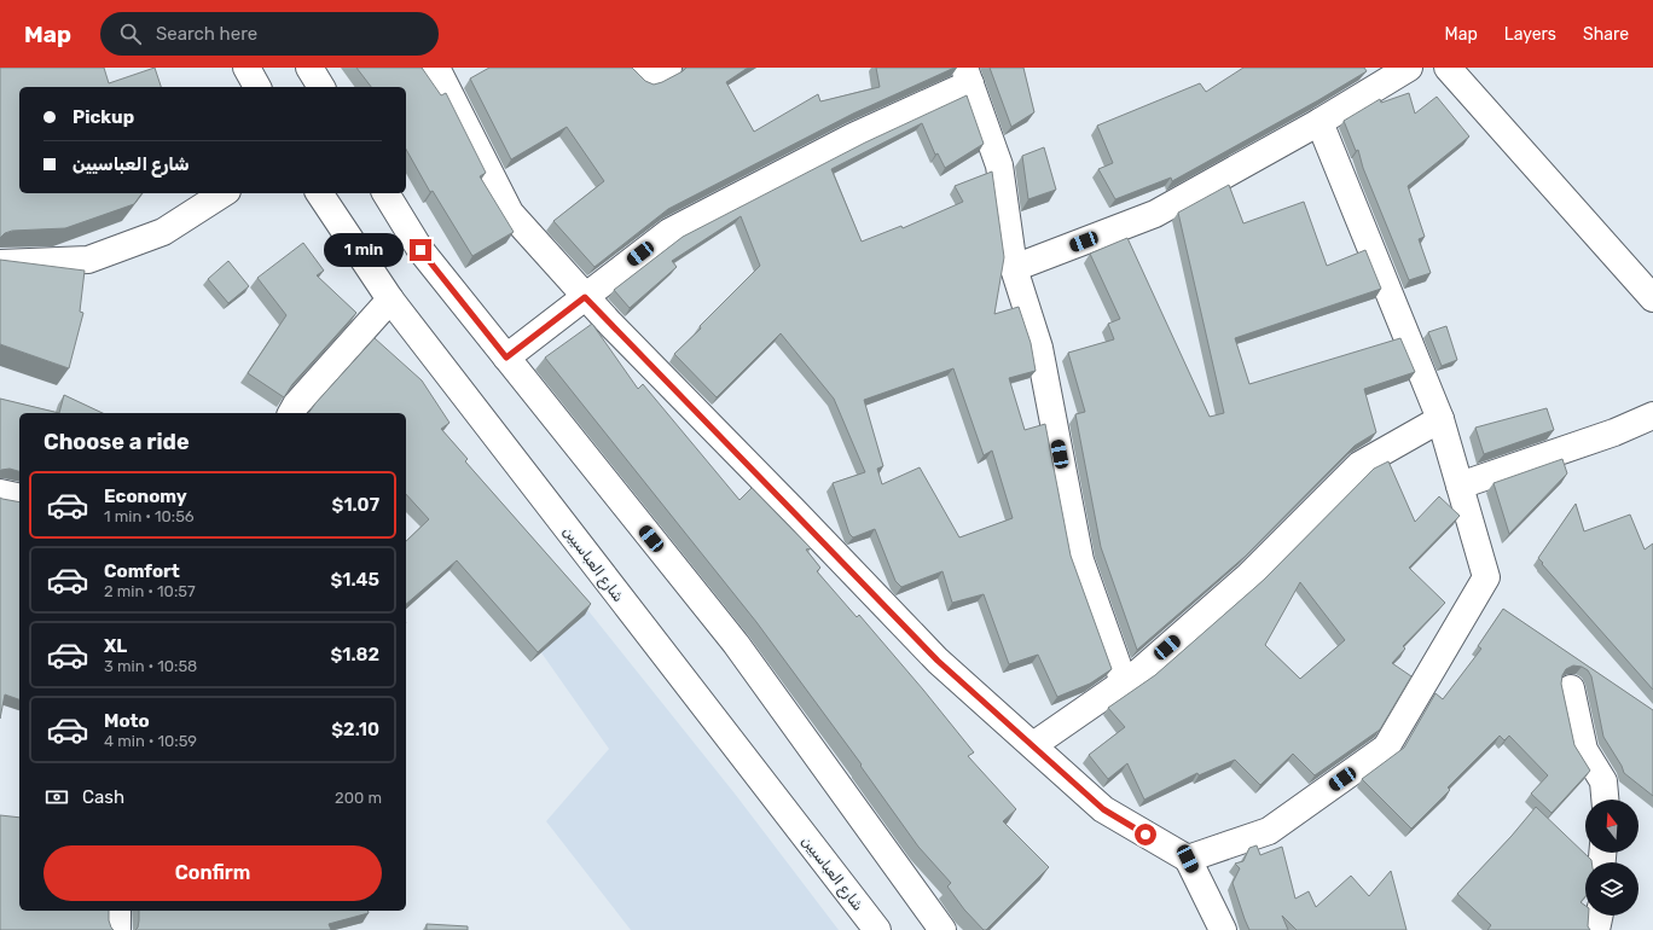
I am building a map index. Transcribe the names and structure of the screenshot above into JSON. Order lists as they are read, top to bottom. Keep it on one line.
{"streets":{"street":["شارع العباسيين"]},"north":"top","page":{"header":"Map","search":"Search here","nav":["Map","Layers","Share"],"banner":["Pickup","شارع العباسيين"],"bubble":"1 min","heading":"Choose a ride","list":[{"name":"Economy","note":"1 min · 10:56","value":"$1.07"},{"name":"Comfort","note":"2 min · 10:57","value":"$1.45"},{"name":"XL","note":"3 min · 10:58","value":"$1.82"},{"name":"Moto","note":"4 min · 10:59","value":"$2.10"}],"pay":["Cash","200 m"],"buttons":"Confirm"}}
